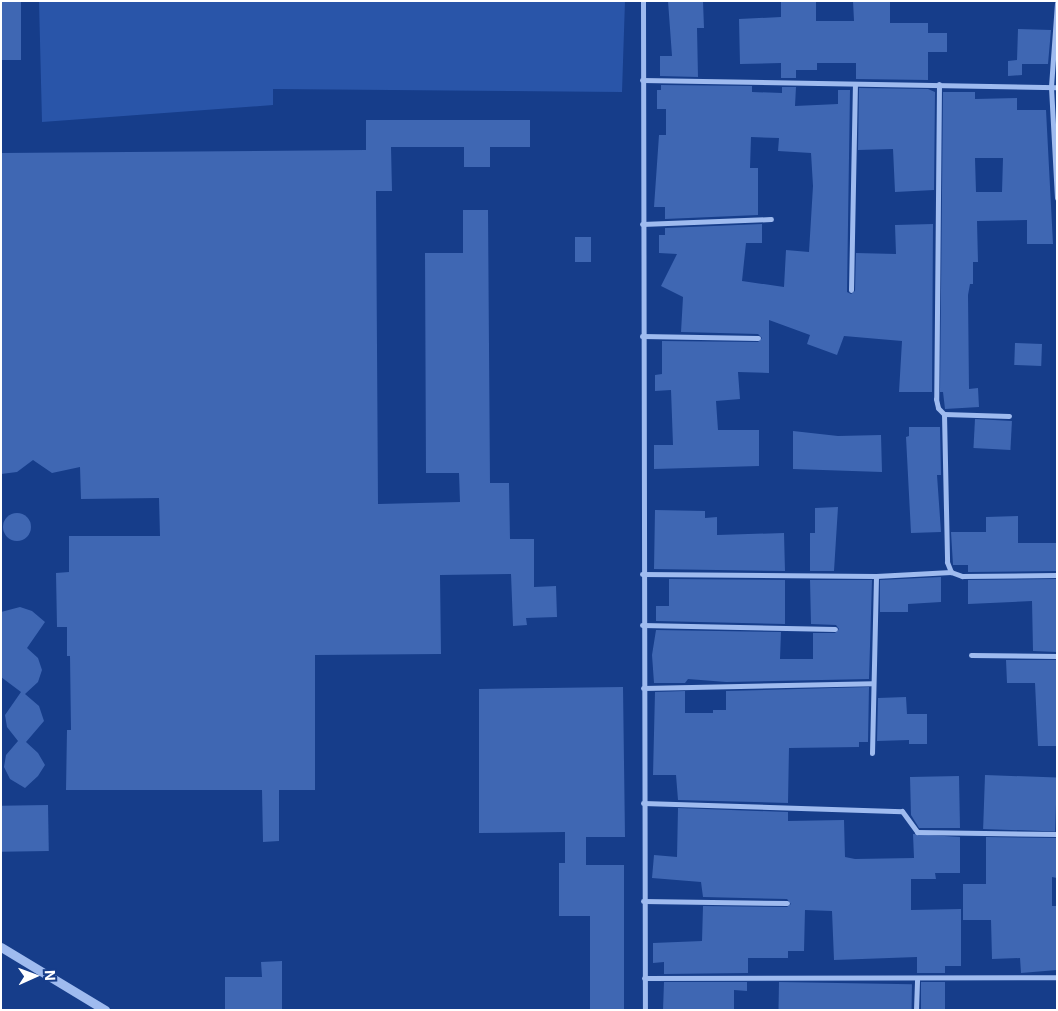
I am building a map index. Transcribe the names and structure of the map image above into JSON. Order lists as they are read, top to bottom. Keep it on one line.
{"north":"right"}
